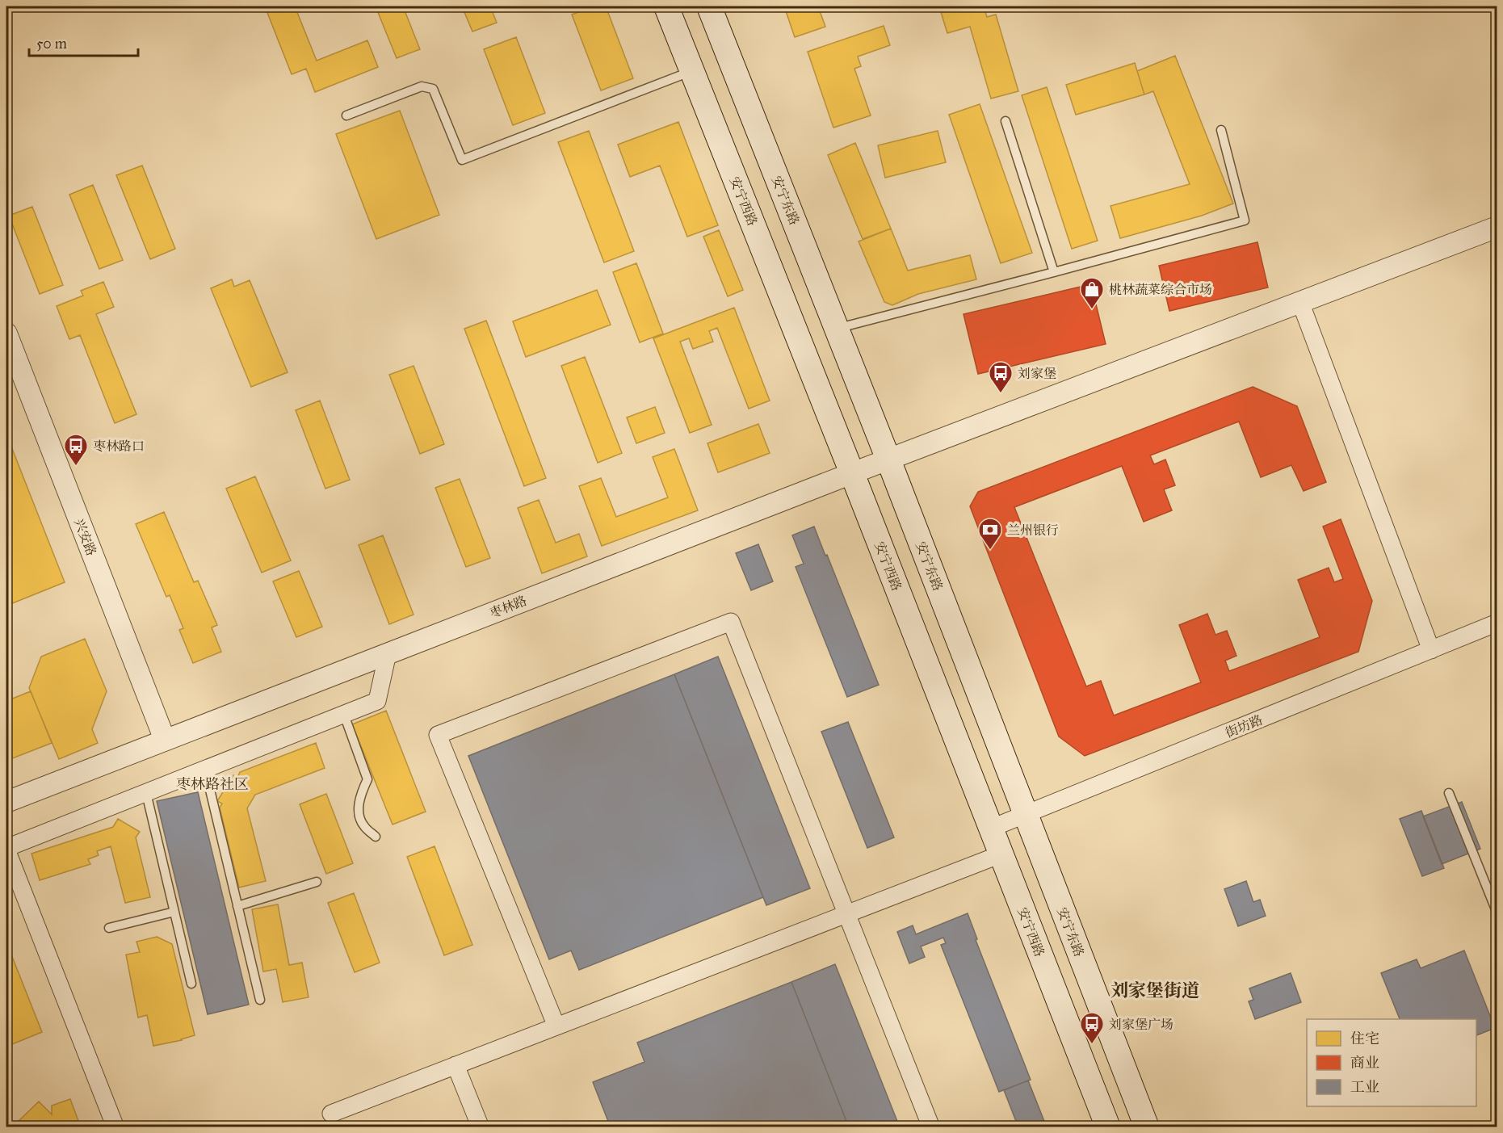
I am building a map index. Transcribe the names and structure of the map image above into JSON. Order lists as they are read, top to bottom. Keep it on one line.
{"streets":{"main road":["安宁东路","安宁西路"],"street":["兴安路","枣林路","街坊路"]},"crossings":[["安宁东路","枣林路"],["安宁东路","街坊路"],["安宁西路","枣林路"],["安宁西路","街坊路"],["兴安路","枣林路"]],"districts":["枣林路社区","刘家堡街道"],"places":{"shop":["桃林蔬菜综合市场"],"bus stop":["刘家堡","枣林路口","刘家堡广场"],"bank":["兰州银行"]},"legend":["住宅","商业","工业"],"scale_bar":"50 m"}
